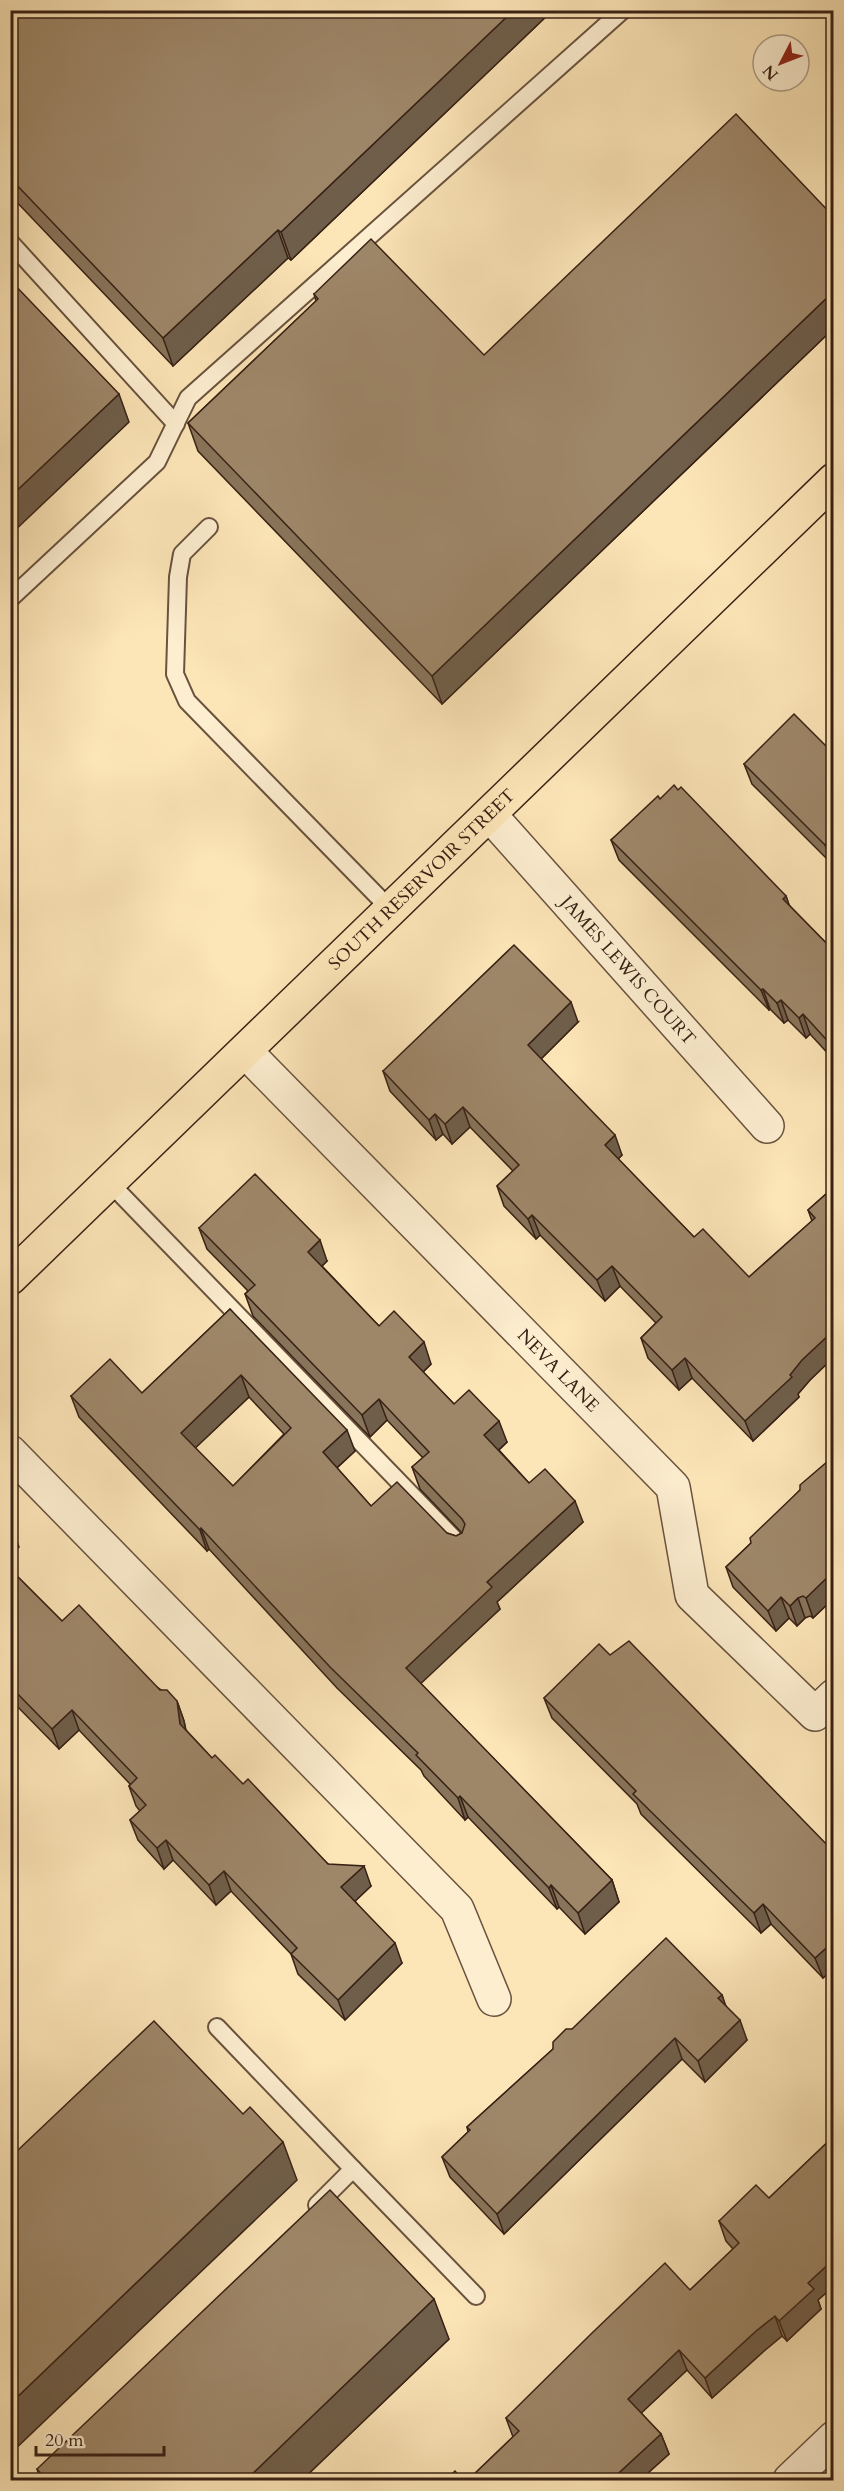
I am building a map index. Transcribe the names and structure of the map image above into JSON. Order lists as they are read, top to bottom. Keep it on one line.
{"streets":{"main road":["SOUTH RESERVOIR STREET"],"street":["JAMES LEWIS COURT","NEVA LANE"]},"crossings":[["SOUTH RESERVOIR STREET","JAMES LEWIS COURT"],["SOUTH RESERVOIR STREET","NEVA LANE"]],"scale_bar":"20 m","north":"bottom left"}
